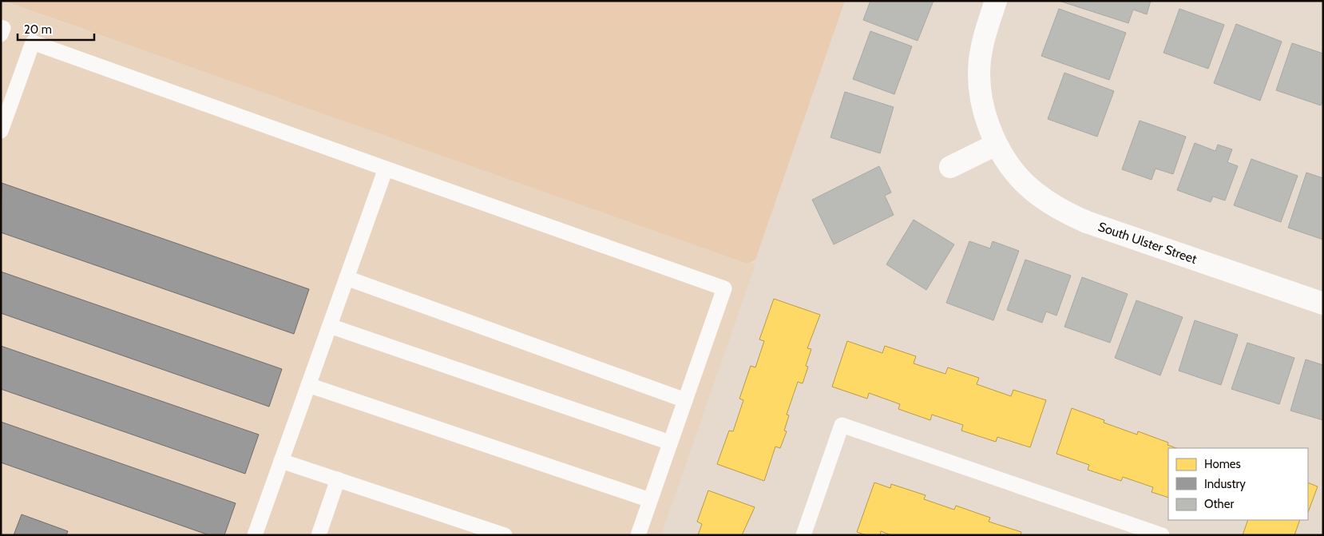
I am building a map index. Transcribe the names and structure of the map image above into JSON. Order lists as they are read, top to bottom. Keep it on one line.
{"streets":{"street":["South Ulster Street"]},"legend":["Homes","Industry","Other"],"scale_bar":"20 m"}
